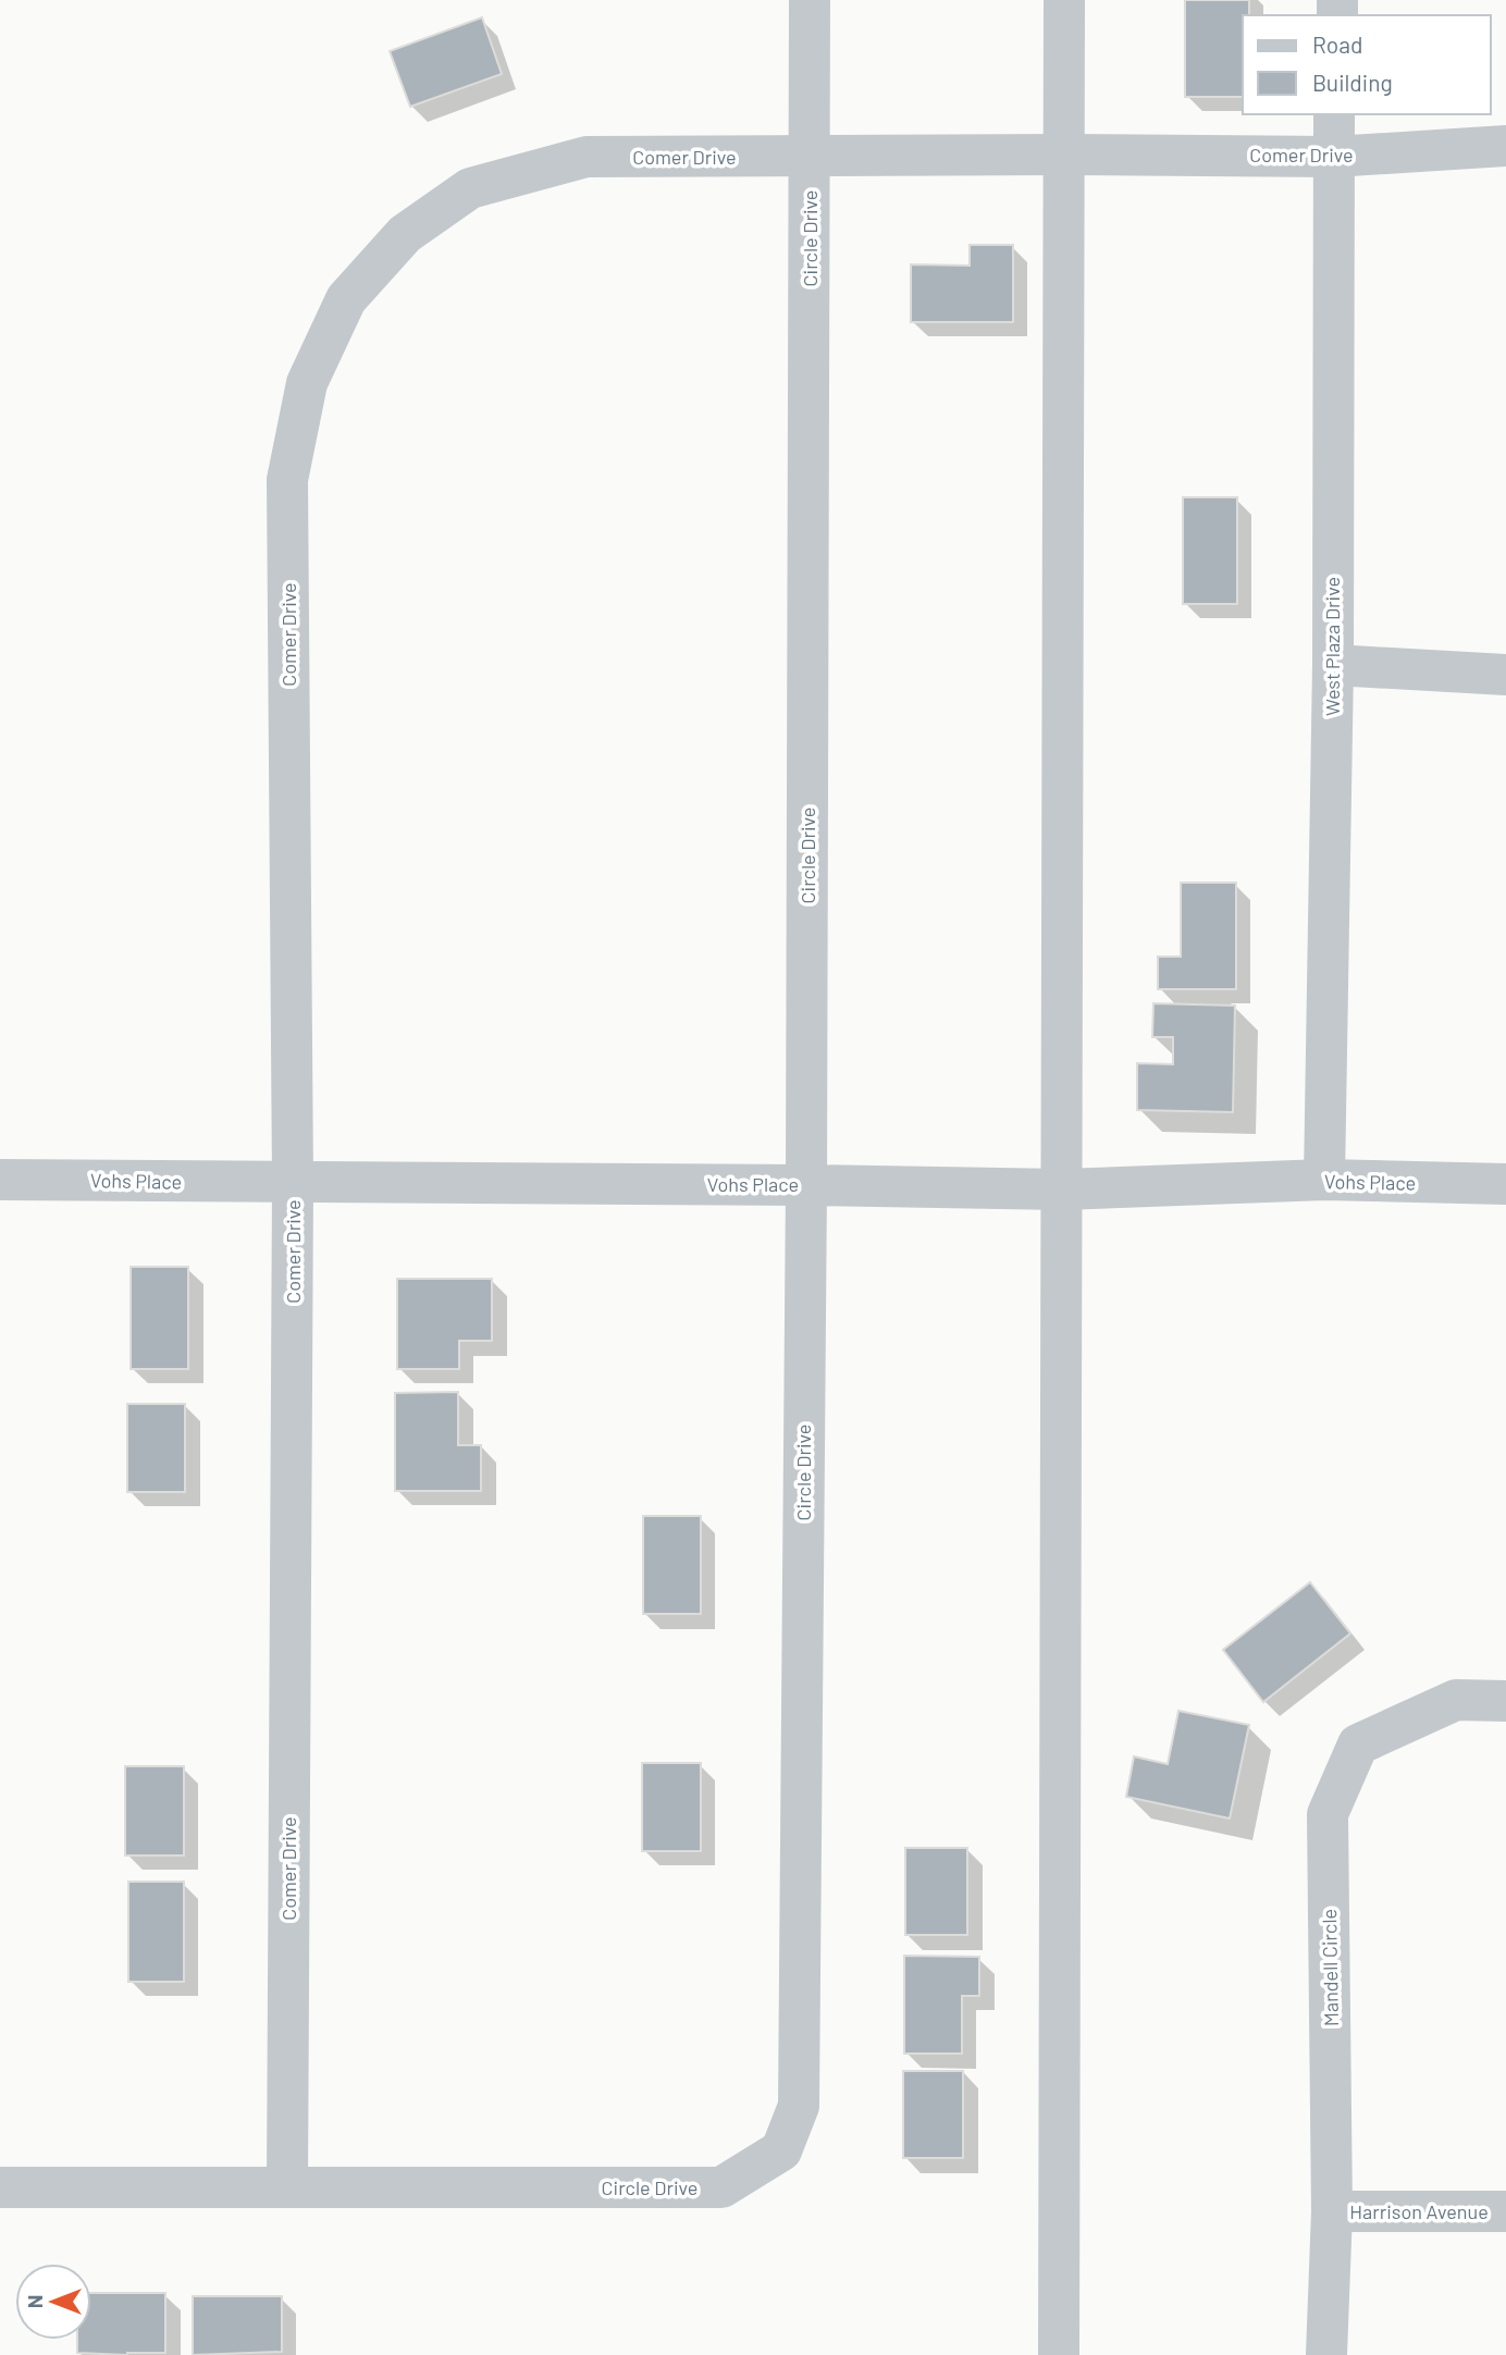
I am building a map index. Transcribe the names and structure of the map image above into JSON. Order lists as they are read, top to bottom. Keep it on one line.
{"streets":{"street":["Comer Drive","Circle Drive","West Plaza Drive","Vohs Place","Mandell Circle","Harrison Avenue"]},"crossings":[["Comer Drive","Circle Drive"],["Comer Drive","West Plaza Drive"],["Comer Drive","Vohs Place"],["Circle Drive","Vohs Place"],["West Plaza Drive","Vohs Place"],["Mandell Circle","Harrison Avenue"]],"legend":["Road","Building"],"north":"left"}
